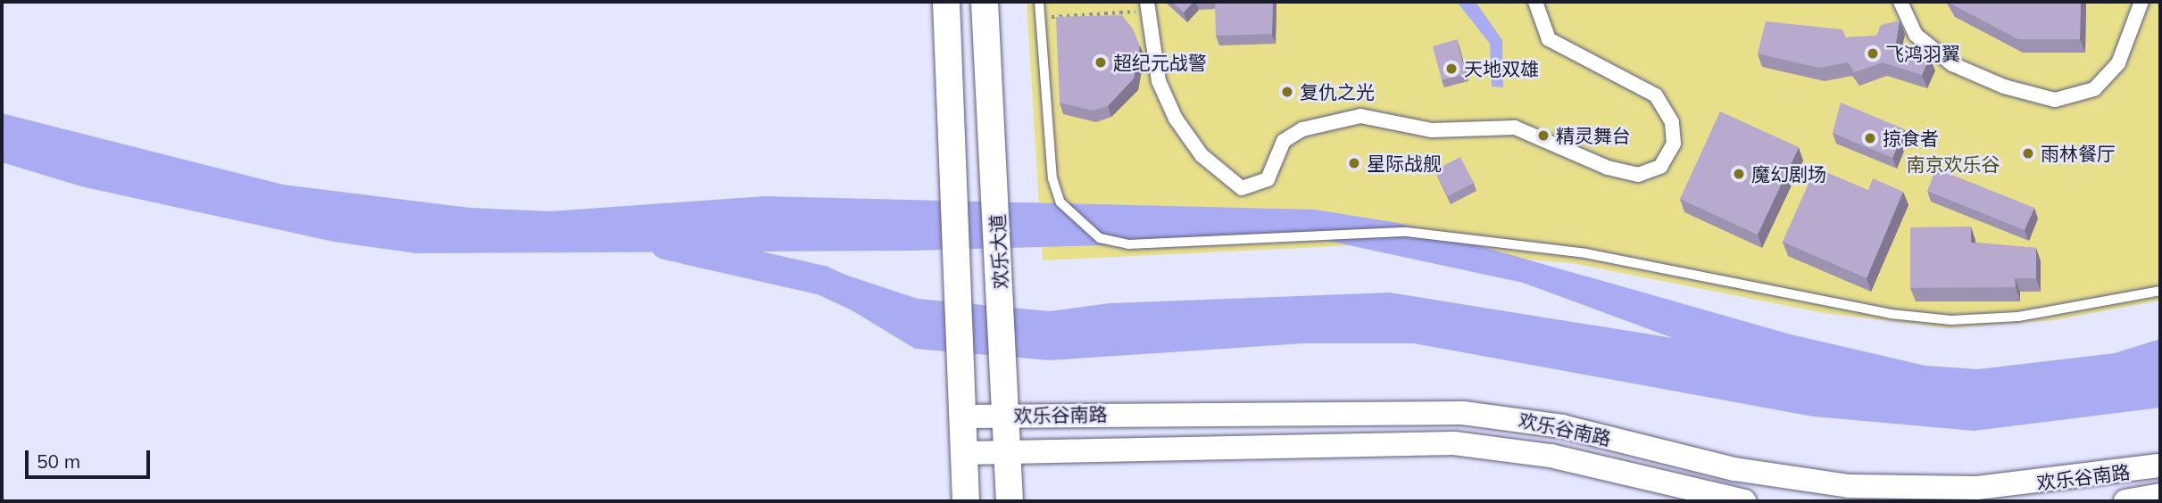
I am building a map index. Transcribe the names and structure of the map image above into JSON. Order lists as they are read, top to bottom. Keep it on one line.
{"streets":{"main road":["欢乐大道"],"street":["欢乐谷南路"]},"crossings":[["欢乐大道","欢乐谷南路"]],"parks":["南京欢乐谷"],"places":["飞鸿羽翼","超纪元战警","天地双雄","复仇之光","精灵舞台","掠食者","雨林餐厅","星际战舰","魔幻剧场"],"scale_bar":"50 m"}
